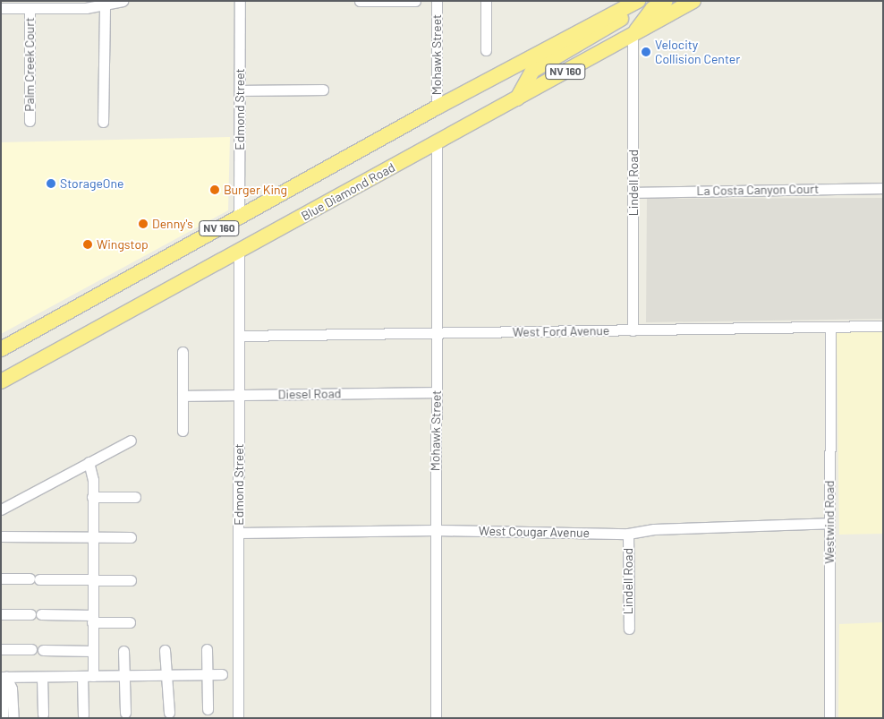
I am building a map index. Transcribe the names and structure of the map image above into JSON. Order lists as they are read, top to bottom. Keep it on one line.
{"streets":{"highway":["NV 160","Blue Diamond Road"],"street":["Mohawk Street","Palm Creek Court","Edmond Street","Lindell Road","La Costa Canyon Court","West Ford Avenue","Diesel Road","Westwind Road","West Cougar Avenue"]},"crossings":[["Mohawk Street","NV 160"],["Mohawk Street","Blue Diamond Road"],["Mohawk Street","West Ford Avenue"],["Mohawk Street","Diesel Road"],["Mohawk Street","West Cougar Avenue"],["NV 160","Edmond Street"],["Edmond Street","Blue Diamond Road"],["Edmond Street","West Ford Avenue"],["Edmond Street","Diesel Road"],["Edmond Street","West Cougar Avenue"],["Lindell Road","La Costa Canyon Court"],["Lindell Road","Blue Diamond Road"],["Lindell Road","West Ford Avenue"],["Lindell Road","West Cougar Avenue"],["West Ford Avenue","Westwind Road"],["Westwind Road","West Cougar Avenue"]],"places":["Velocity Collision Center","StorageOne","Burger King","Denny's","Wingstop"]}
